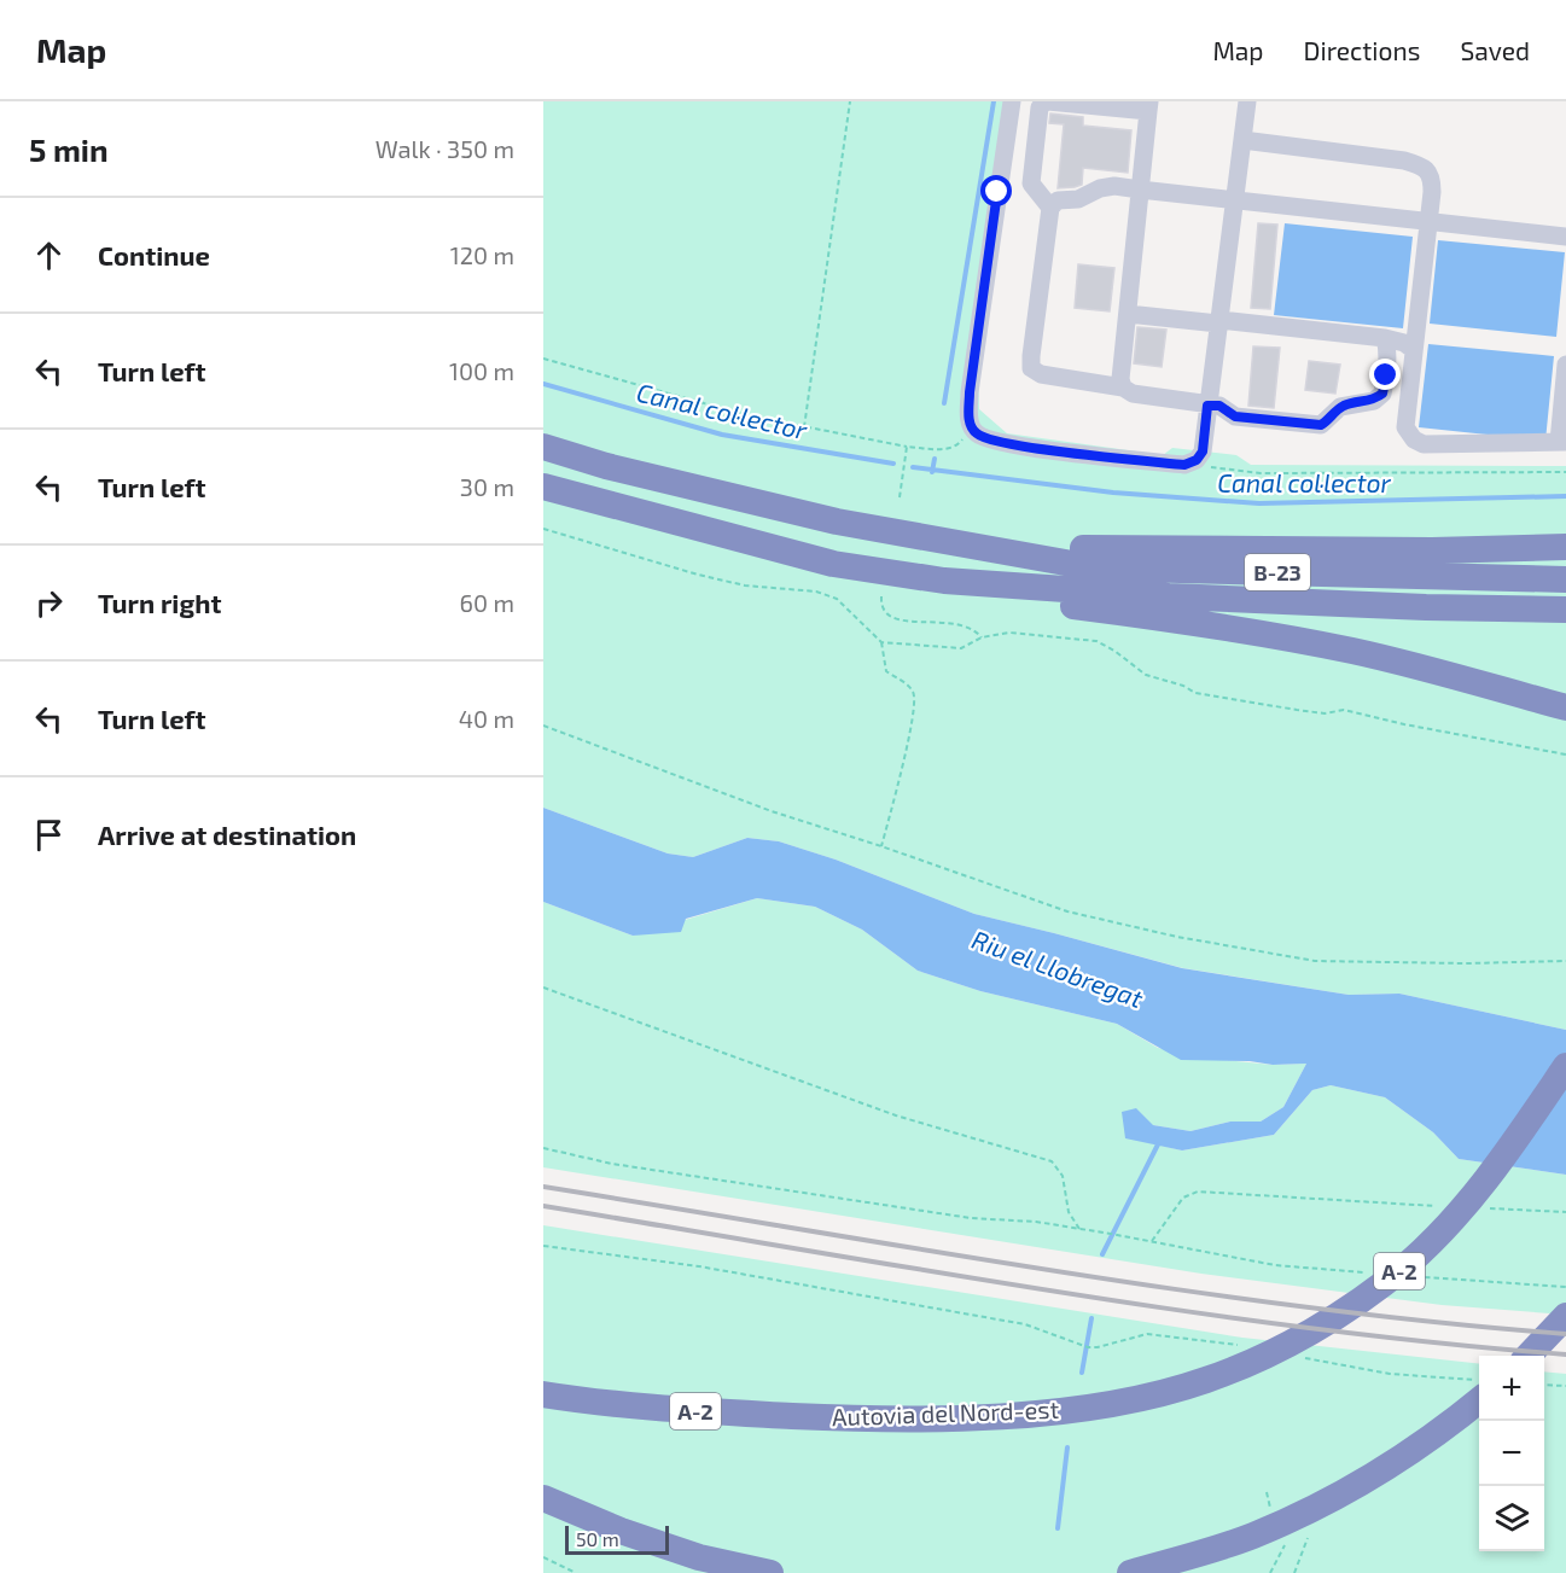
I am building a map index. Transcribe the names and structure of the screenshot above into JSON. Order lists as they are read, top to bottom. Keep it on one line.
{"streets":{"highway":["B-23","A-2","Autovia del Nord-est"]},"water":["Canal col·lector","Riu el Llobregat"],"scale_bar":"50 m","page":{"header":"Map","nav":["Map","Directions","Saved"],"heading":["5 min","Walk · 350 m"],"list":[["Continue","120 m"],["Turn left","100 m"],["Turn left","30 m"],["Turn right","60 m"],["Turn left","40 m"],"Arrive at destination"],"map_buttons":["+","−"],"scale":"50 m"}}
